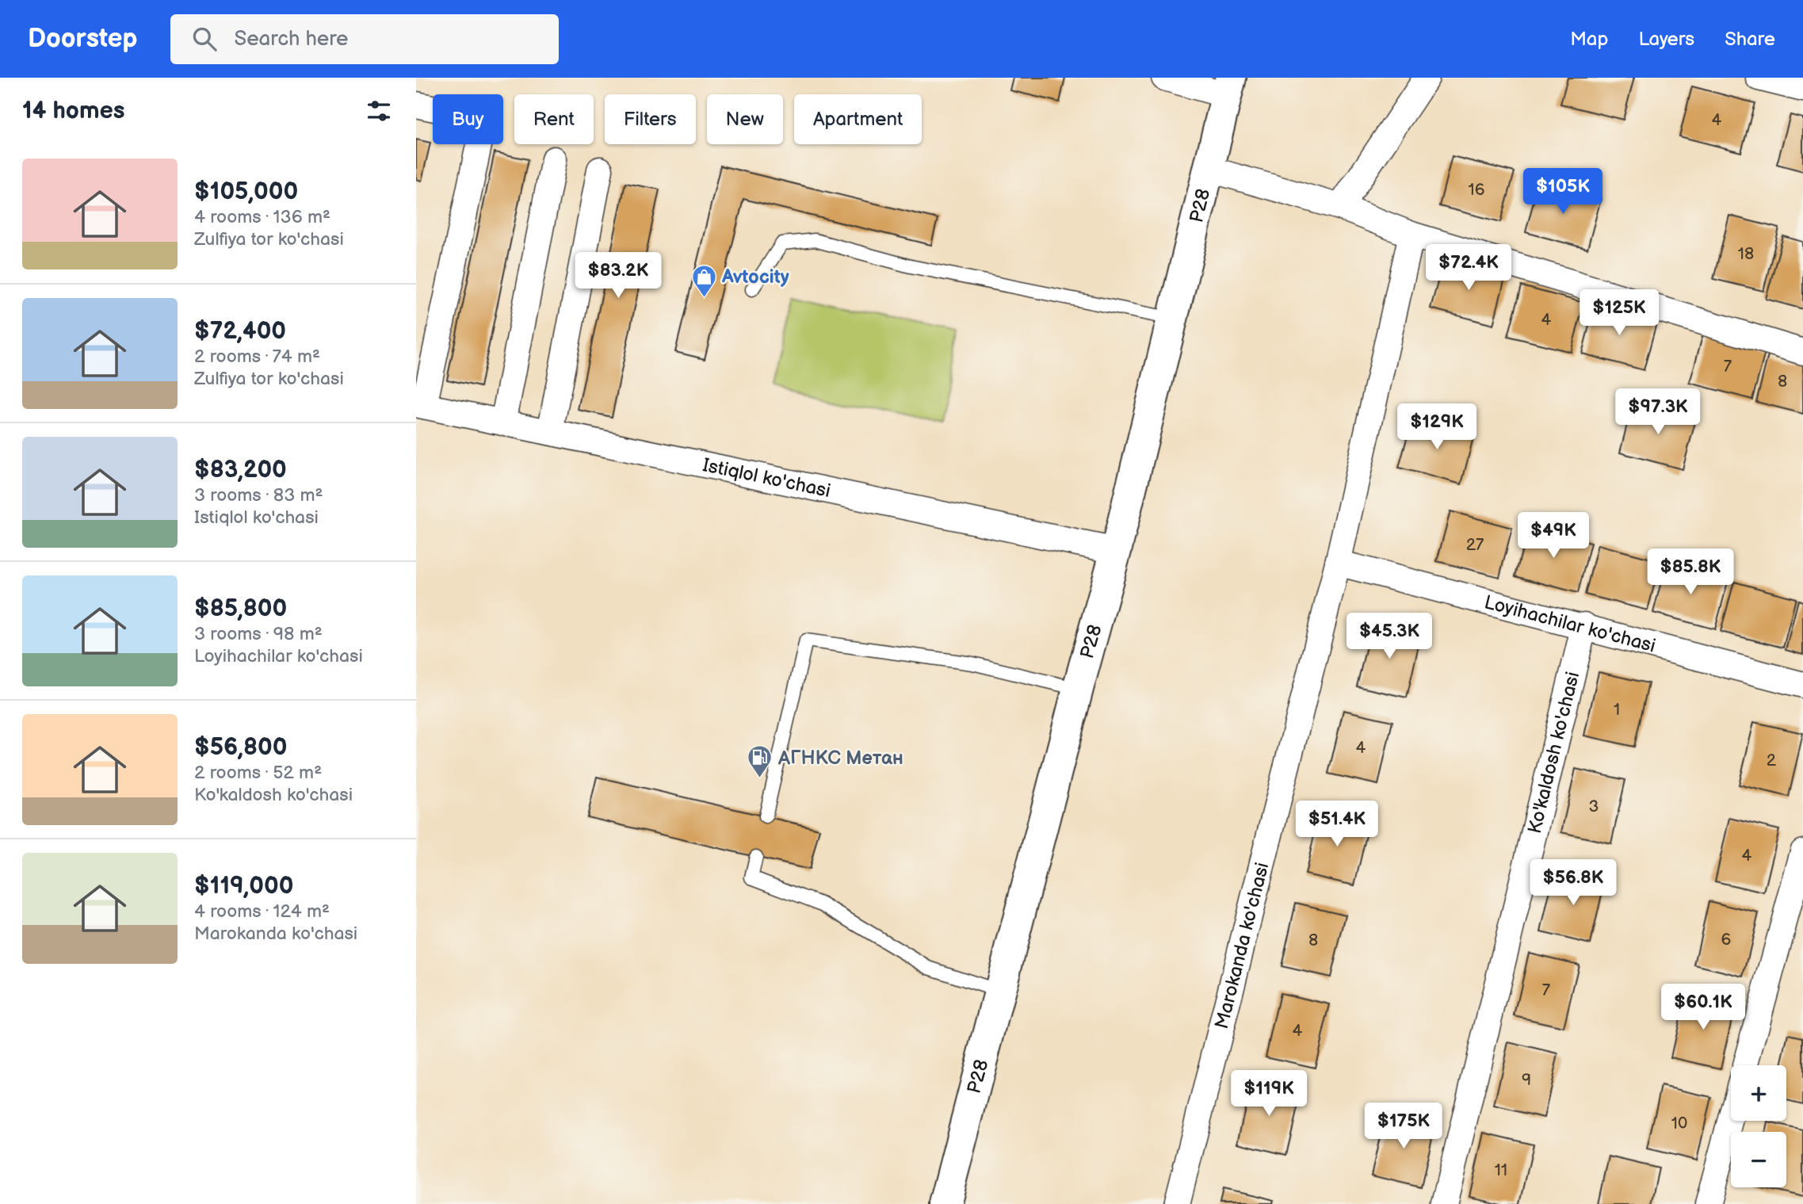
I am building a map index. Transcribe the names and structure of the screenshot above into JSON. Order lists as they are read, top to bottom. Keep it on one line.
{"streets":{"main road":["Р28"],"street":["Istiqlol ko'chasi","Loyihachilar ko'chasi","Ko'kaldosh ko'chasi","Marokanda ko'chasi"]},"crossings":[["Р28","Istiqlol ko'chasi"],["Loyihachilar ko'chasi","Ko'kaldosh ko'chasi"],["Loyihachilar ko'chasi","Marokanda ko'chasi"]],"places":{"shop":["Avtocity"],"fuel station":["АГНКС Метан"]},"house_numbers":["4","16","18","4","7","8","27","1","4","2","3","4","6","8","7","4","9","10","11"],"page":{"header":"Doorstep","search":"Search here","nav":["Map","Layers","Share"],"heading":"14 homes","chip":["Buy","Rent","Filters","New","Apartment"],"list":[{"name":"$105,000","note":"4 rooms · 136 m² · Zulfiya tor ko'chasi"},{"name":"$72,400","note":"2 rooms · 74 m² · Zulfiya tor ko'chasi"},{"name":"$83,200","note":"3 rooms · 83 m² · Istiqlol ko'chasi"},{"name":"$85,800","note":"3 rooms · 98 m² · Loyihachilar ko'chasi"},{"name":"$56,800","note":"2 rooms · 52 m² · Ko'kaldosh ko'chasi"},{"name":"$119,000","note":"4 rooms · 124 m² · Marokanda ko'chasi"}],"price":["$105K","$72.4K","$83.2K","$125K","$97.3K","$129K","$49K","$85.8K","$45.3K","$51.4K","$56.8K","$60.1K","$119K","$175K"],"map_buttons":["+","−"]}}
